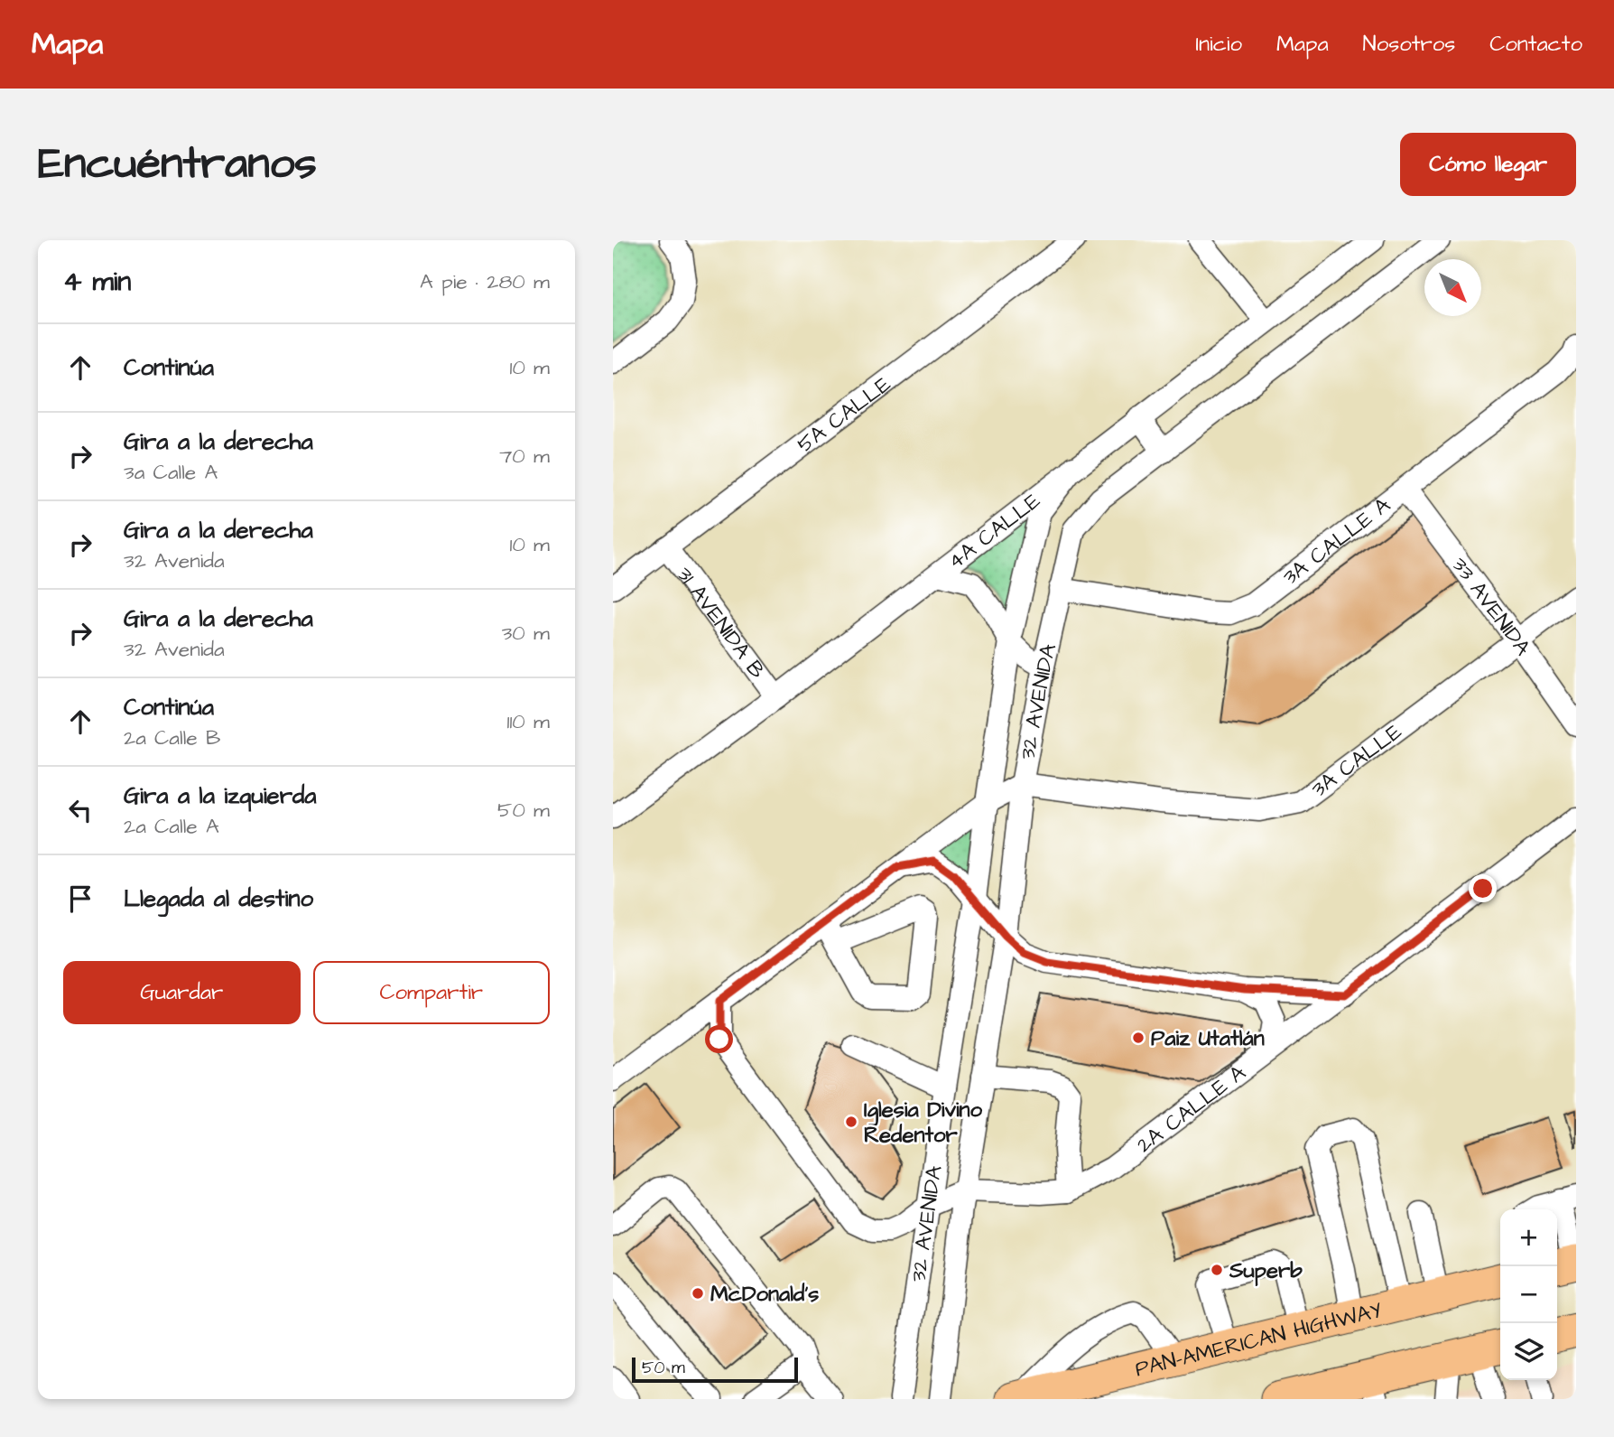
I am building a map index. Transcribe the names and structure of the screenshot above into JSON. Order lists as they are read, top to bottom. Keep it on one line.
{"streets":{"highway":["PAN-AMERICAN HIGHWAY"],"street":["5A CALLE","4A CALLE","3A CALLE A","33 AVENIDA","31 AVENIDA B","32 AVENIDA","3A CALLE","2A CALLE A"]},"crossings":[["5A CALLE","31 AVENIDA B"],["4A CALLE","31 AVENIDA B"],["4A CALLE","32 AVENIDA"],["3A CALLE A","33 AVENIDA"],["3A CALLE A","32 AVENIDA"],["33 AVENIDA","3A CALLE"],["32 AVENIDA","3A CALLE"],["32 AVENIDA","2A CALLE A"]],"places":["Paiz Utatlán","Iglesia Divino Redentor","Superb","McDonald's"],"scale_bar":"50 m","north":"bottom right","page":{"header":"Mapa","nav":["Inicio","Mapa","Nosotros","Contacto"],"buttons":["Cómo llegar",["Guardar","Compartir"]],"title":"Encuéntranos","heading":["4 min","A pie · 280 m"],"list":[["Continúa","10 m"],["Gira a la derecha","3a Calle A","70 m"],["Gira a la derecha","32 Avenida","10 m"],["Gira a la derecha","32 Avenida","30 m"],["Continúa","2a Calle B","110 m"],["Gira a la izquierda","2a Calle A","50 m"],"Llegada al destino"],"map_buttons":["+","−"],"scale":"50 m"}}
